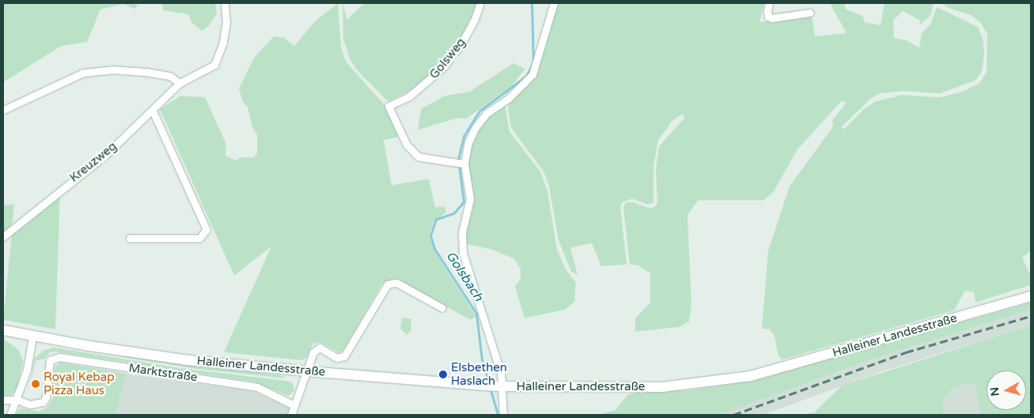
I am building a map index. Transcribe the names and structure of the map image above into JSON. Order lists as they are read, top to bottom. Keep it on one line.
{"streets":{"main road":["Halleiner Landesstraße"],"street":["Golsweg","Kreuzweg","Marktstraße"]},"water":["Golsbach"],"places":["Elsbethen Haslach","Royal Kebap Pizza Haus"],"north":"left"}
